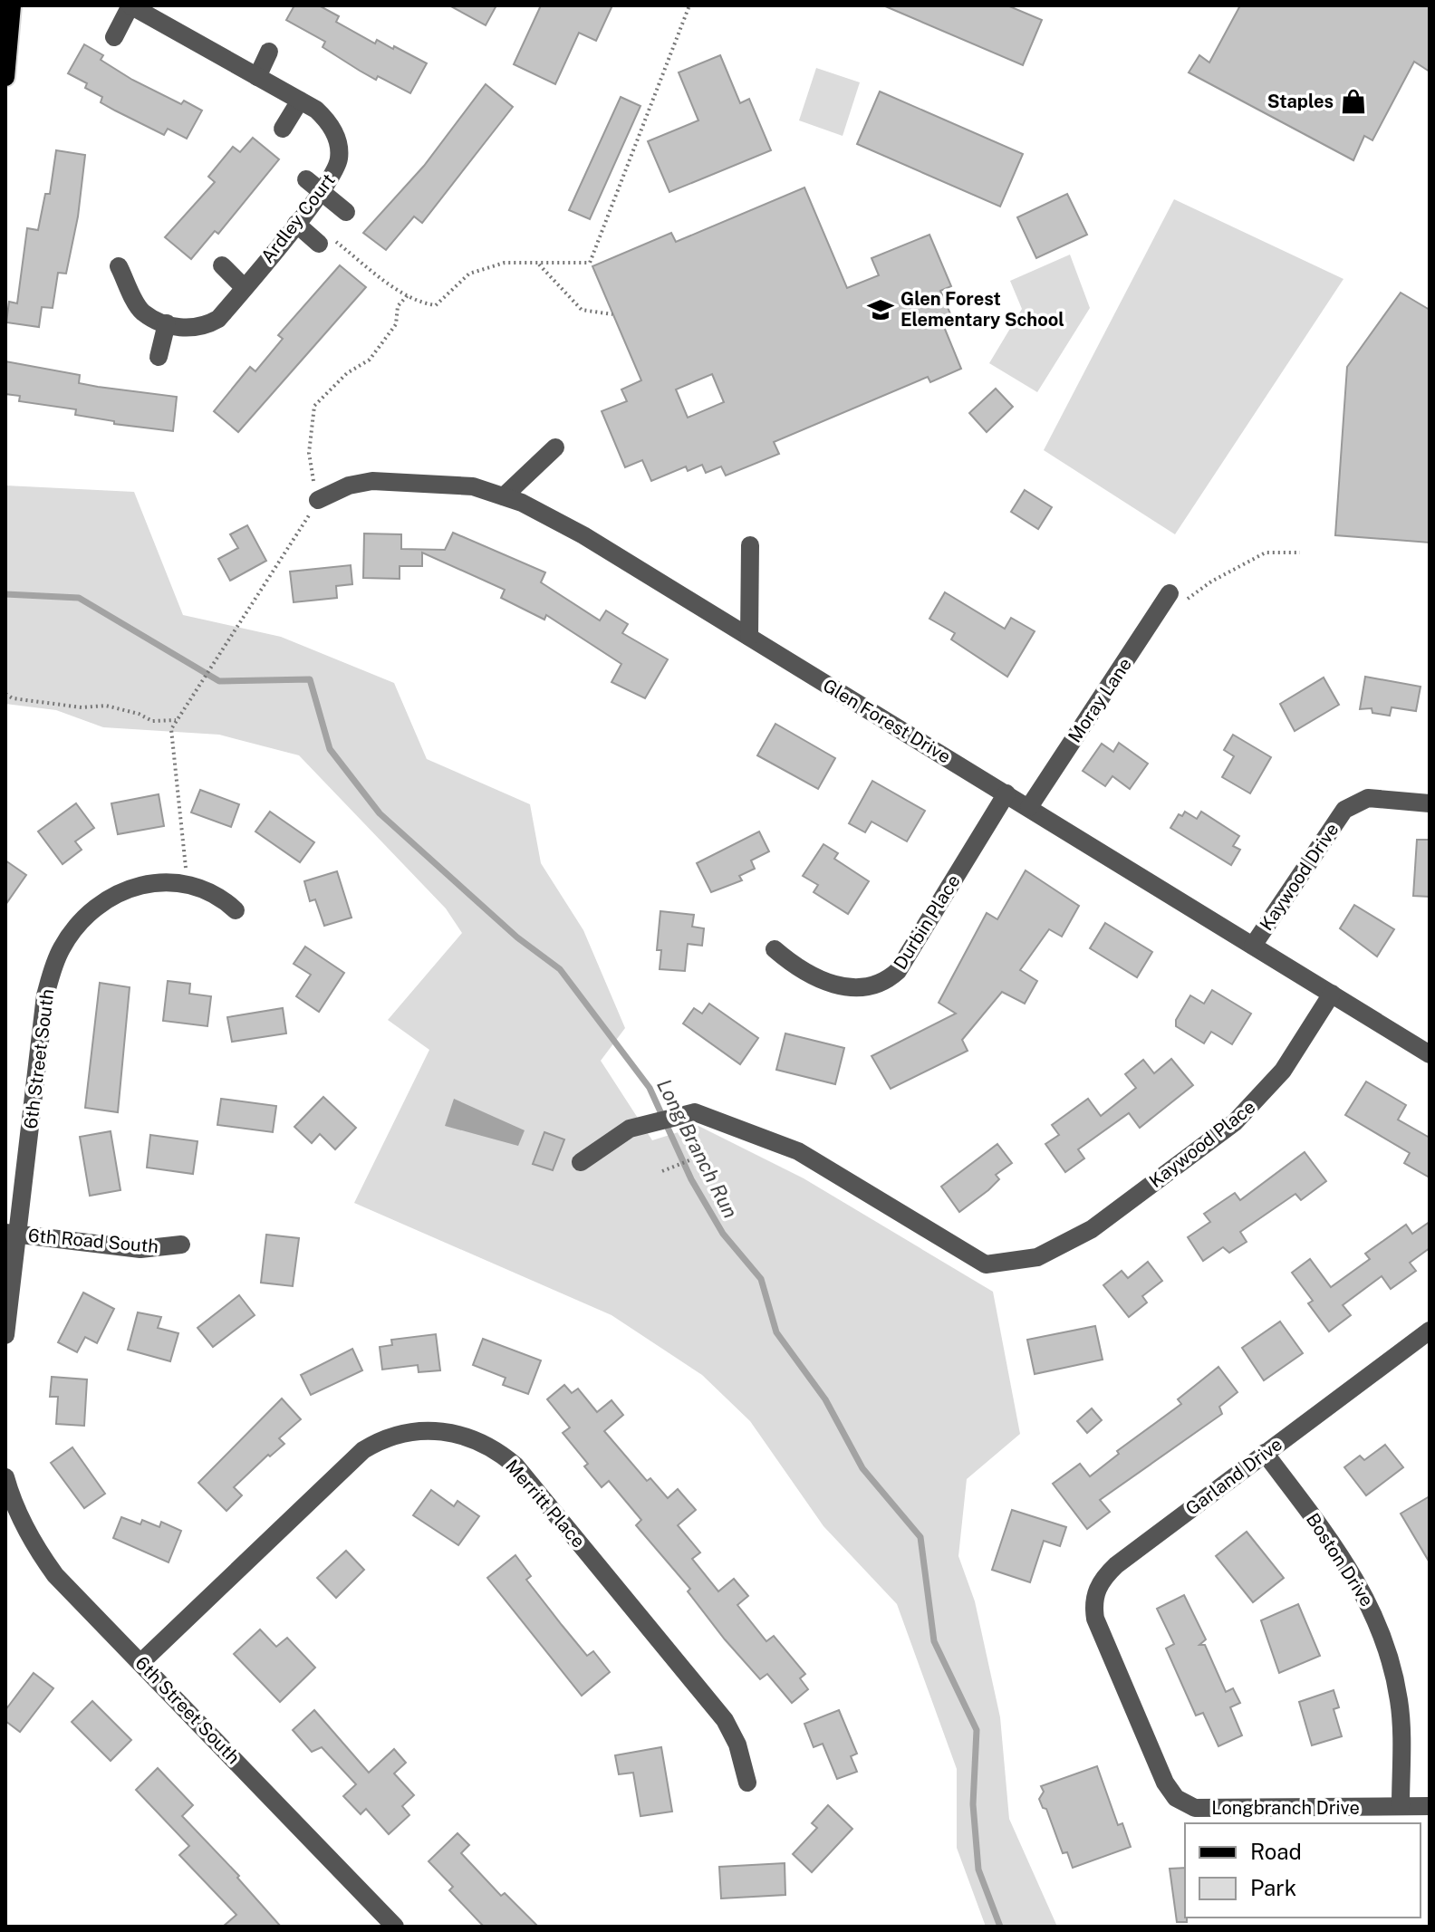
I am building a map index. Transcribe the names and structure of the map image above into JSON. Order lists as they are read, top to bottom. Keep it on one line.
{"streets":{"street":["Ardley Court","Moray Lane","Glen Forest Drive","Kaywood Drive","Durbin Place","6th Street South","Kaywood Place","6th Road South","Garland Drive","Merritt Place","Boston Drive","Longbranch Drive"]},"crossings":[["Moray Lane","Glen Forest Drive"],["Glen Forest Drive","Kaywood Drive"],["Glen Forest Drive","Durbin Place"],["Glen Forest Drive","Kaywood Place"],["6th Street South","6th Road South"],["6th Street South","Merritt Place"],["Garland Drive","Boston Drive"],["Garland Drive","Longbranch Drive"],["Boston Drive","Longbranch Drive"]],"water":["Long Branch Run"],"places":{"shop":["Staples"],"school or university":["Glen Forest Elementary School"]},"legend":["Road","Park"]}
